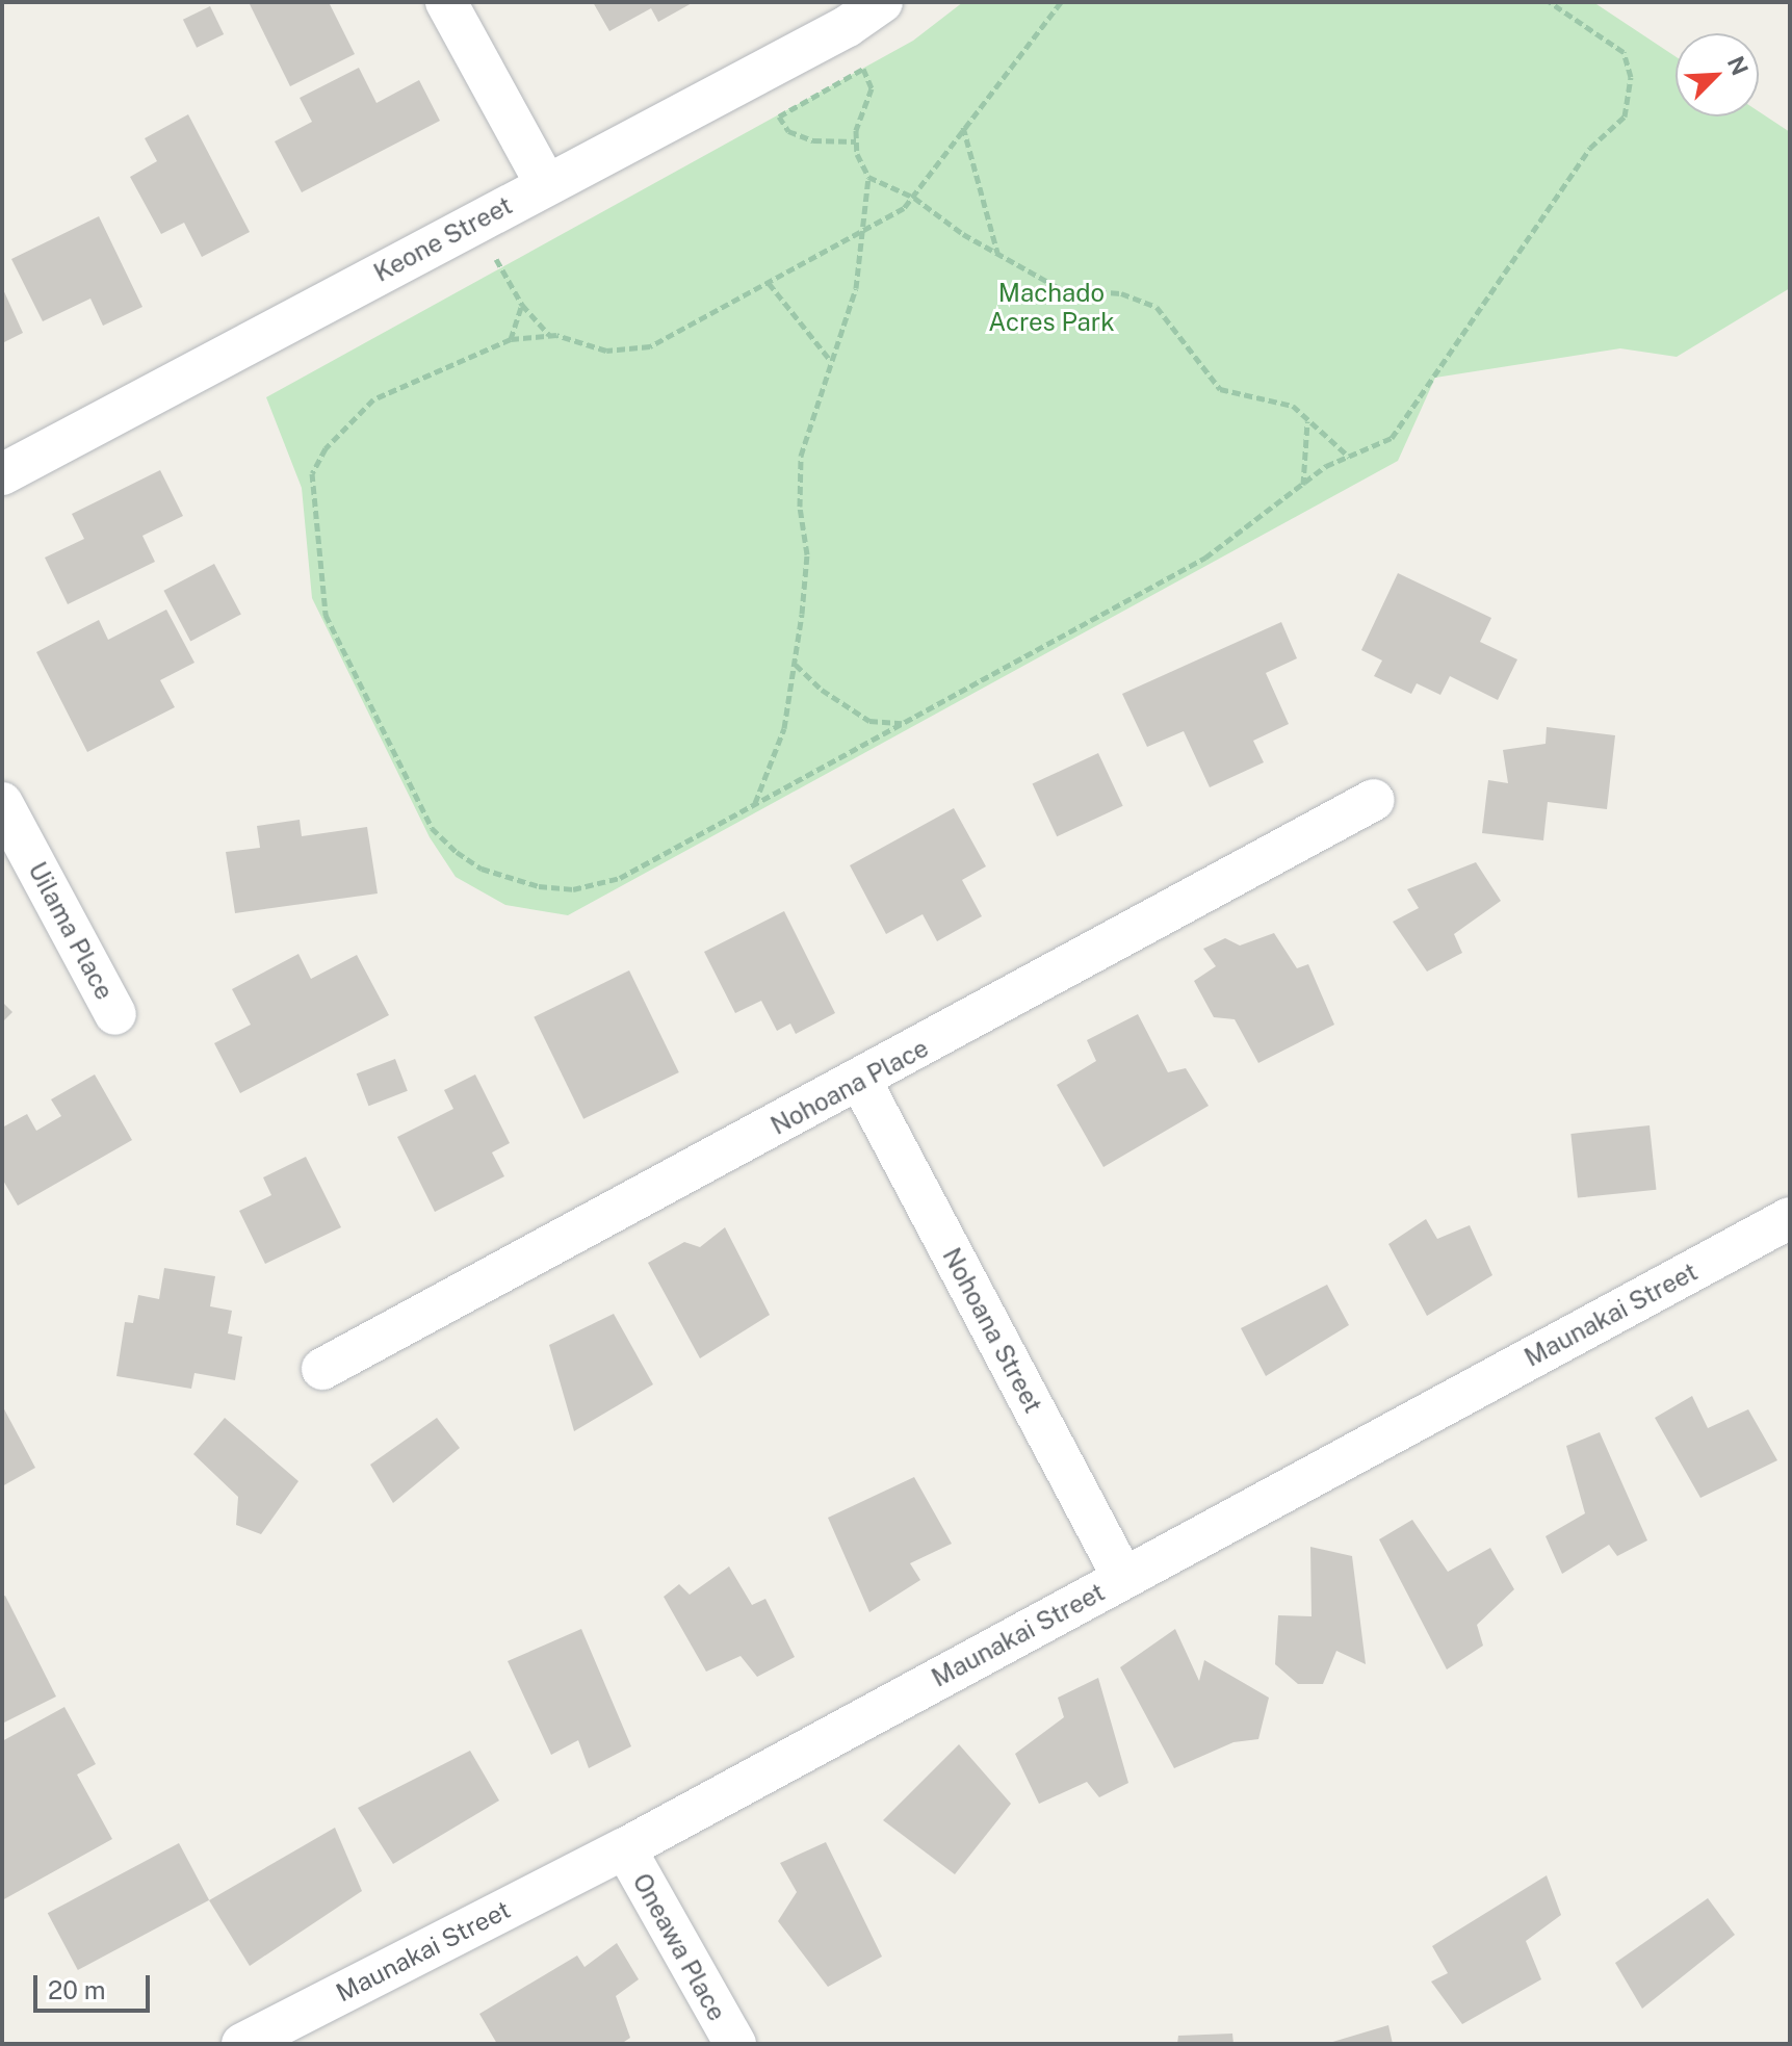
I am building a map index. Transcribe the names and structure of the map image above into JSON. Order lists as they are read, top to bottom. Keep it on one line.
{"streets":{"street":["Keone Street","Uilama Place","Nohoana Place","Maunakai Street","Nohoana Street","Oneawa Place"]},"crossings":[["Nohoana Place","Nohoana Street"],["Maunakai Street","Nohoana Street"],["Maunakai Street","Oneawa Place"]],"parks":["Machado Acres Park"],"scale_bar":"20 m","north":"top right"}
